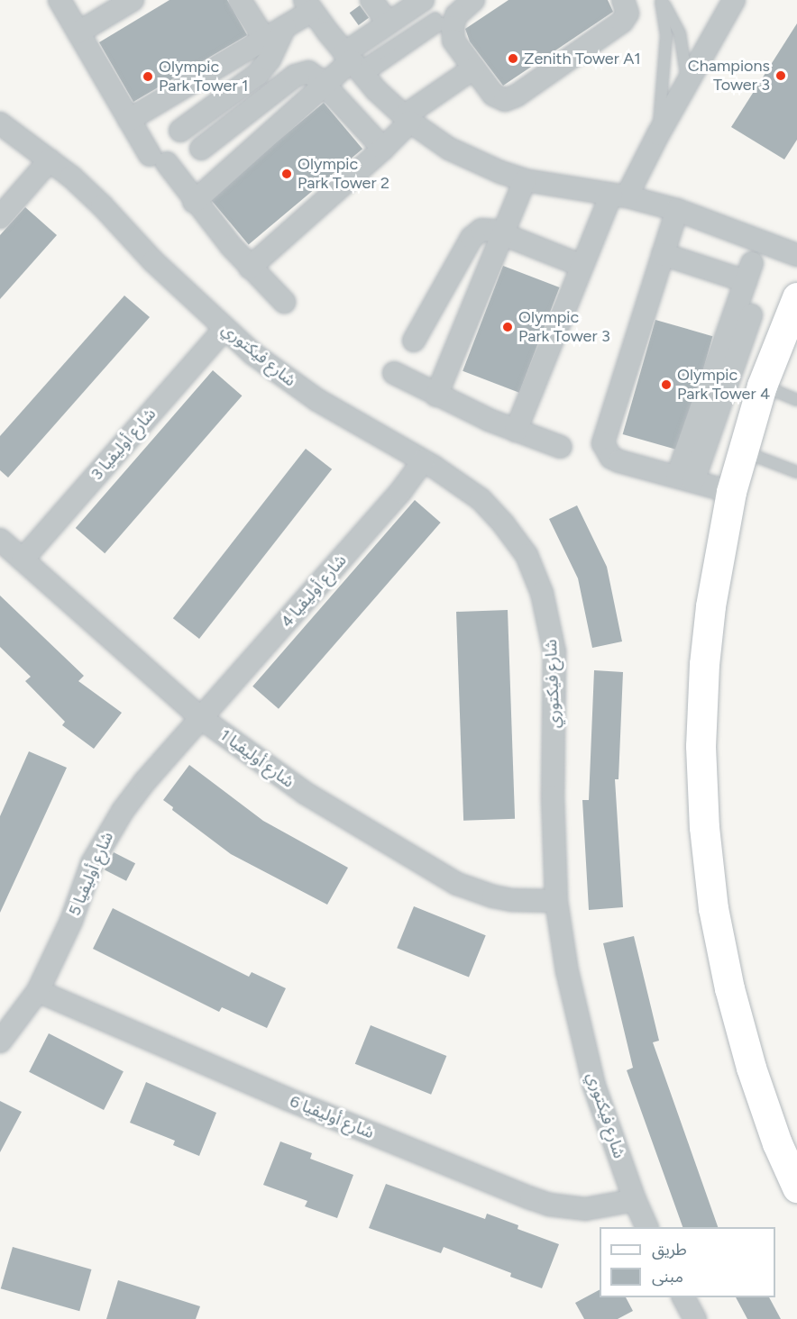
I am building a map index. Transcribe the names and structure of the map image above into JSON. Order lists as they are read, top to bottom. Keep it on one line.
{"streets":{"street":["شارع فيكتوري","شارع أوليفيا 3","شارع أوليفيا 4","شارع أوليفيا 1","شارع أوليفيا 5","شارع أوليفيا 6"]},"crossings":[["شارع فيكتوري","شارع أوليفيا 3"],["شارع فيكتوري","شارع أوليفيا 4"],["شارع فيكتوري","شارع أوليفيا 1"],["شارع فيكتوري","شارع أوليفيا 6"],["شارع أوليفيا 3","شارع أوليفيا 1"],["شارع أوليفيا 4","شارع أوليفيا 1"],["شارع أوليفيا 4","شارع أوليفيا 5"],["شارع أوليفيا 1","شارع أوليفيا 5"],["شارع أوليفيا 5","شارع أوليفيا 6"]],"places":["Zenith Tower A1","Champions Tower 3","Olympic Park Tower 1","Olympic Park Tower 2","Olympic Park Tower 3","Olympic Park Tower 4"],"legend":["طريق","مبنى"]}
